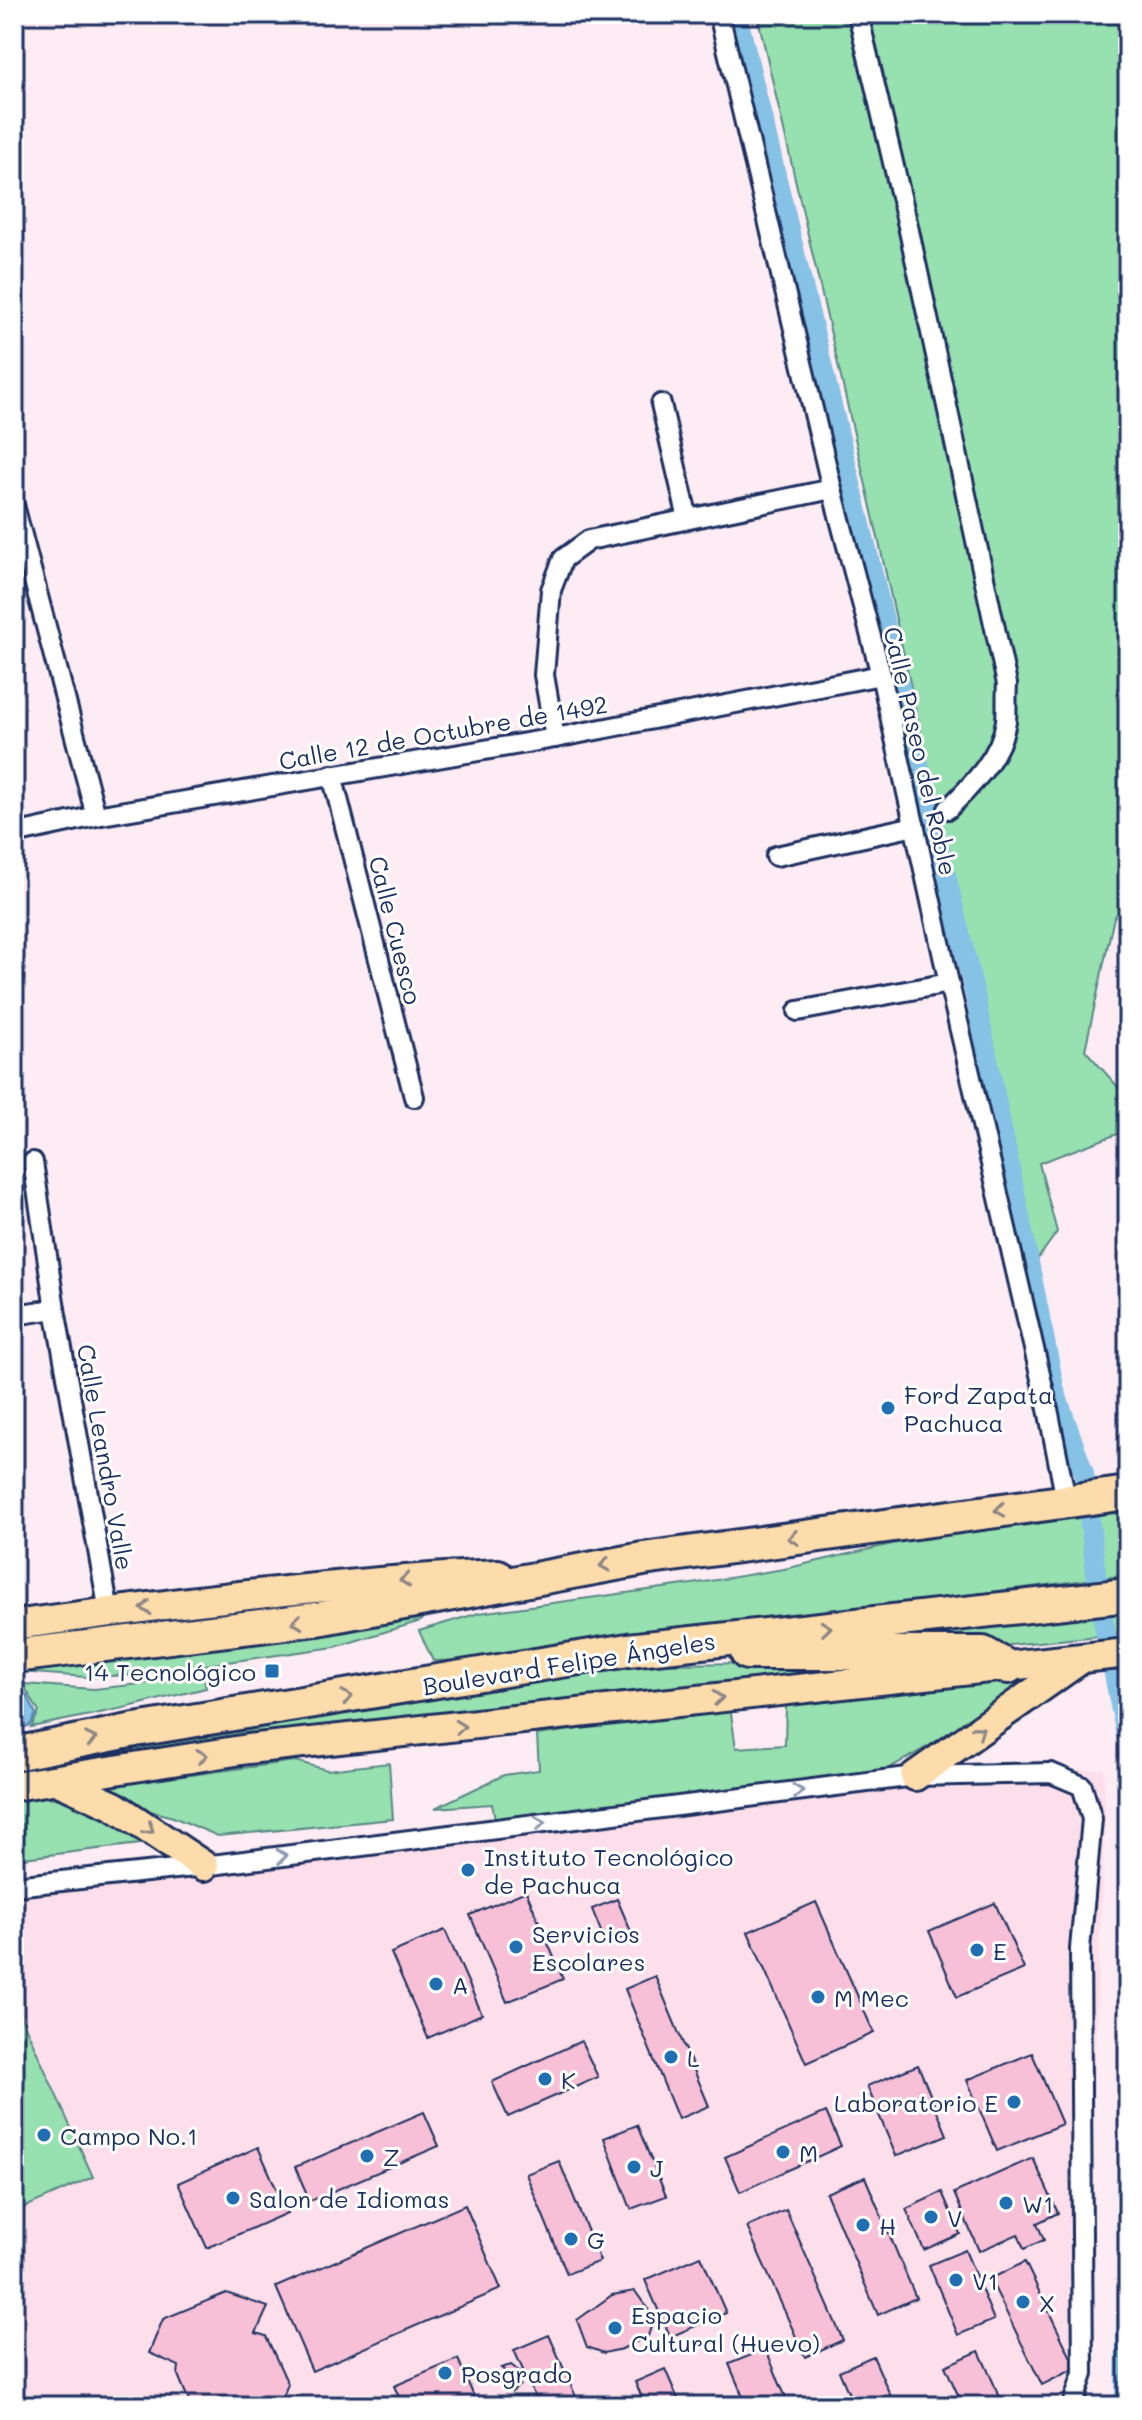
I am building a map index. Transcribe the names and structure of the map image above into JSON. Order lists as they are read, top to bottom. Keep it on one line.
{"streets":{"highway":["Boulevard Felipe Ángeles"],"street":["Calle 12 de Octubre de 1492","Calle Paseo del Roble","Calle Cuesco","Calle Leandro Valle"]},"crossings":[["Calle 12 de Octubre de 1492","Calle Paseo del Roble"],["Calle 12 de Octubre de 1492","Calle Cuesco"]],"places":{"other":["Ford Zapata Pachuca","Instituto Tecnológico de Pachuca","Servicios Escolares","E","A","M Mec","L","K","Laboratorio E","Campo No.1","M","Z","J","Salon de Idiomas","W1","V","H","G","V1","X","Espacio Cultural (Huevo)","Posgrado"],"transit":["14 Tecnológico"]}}
